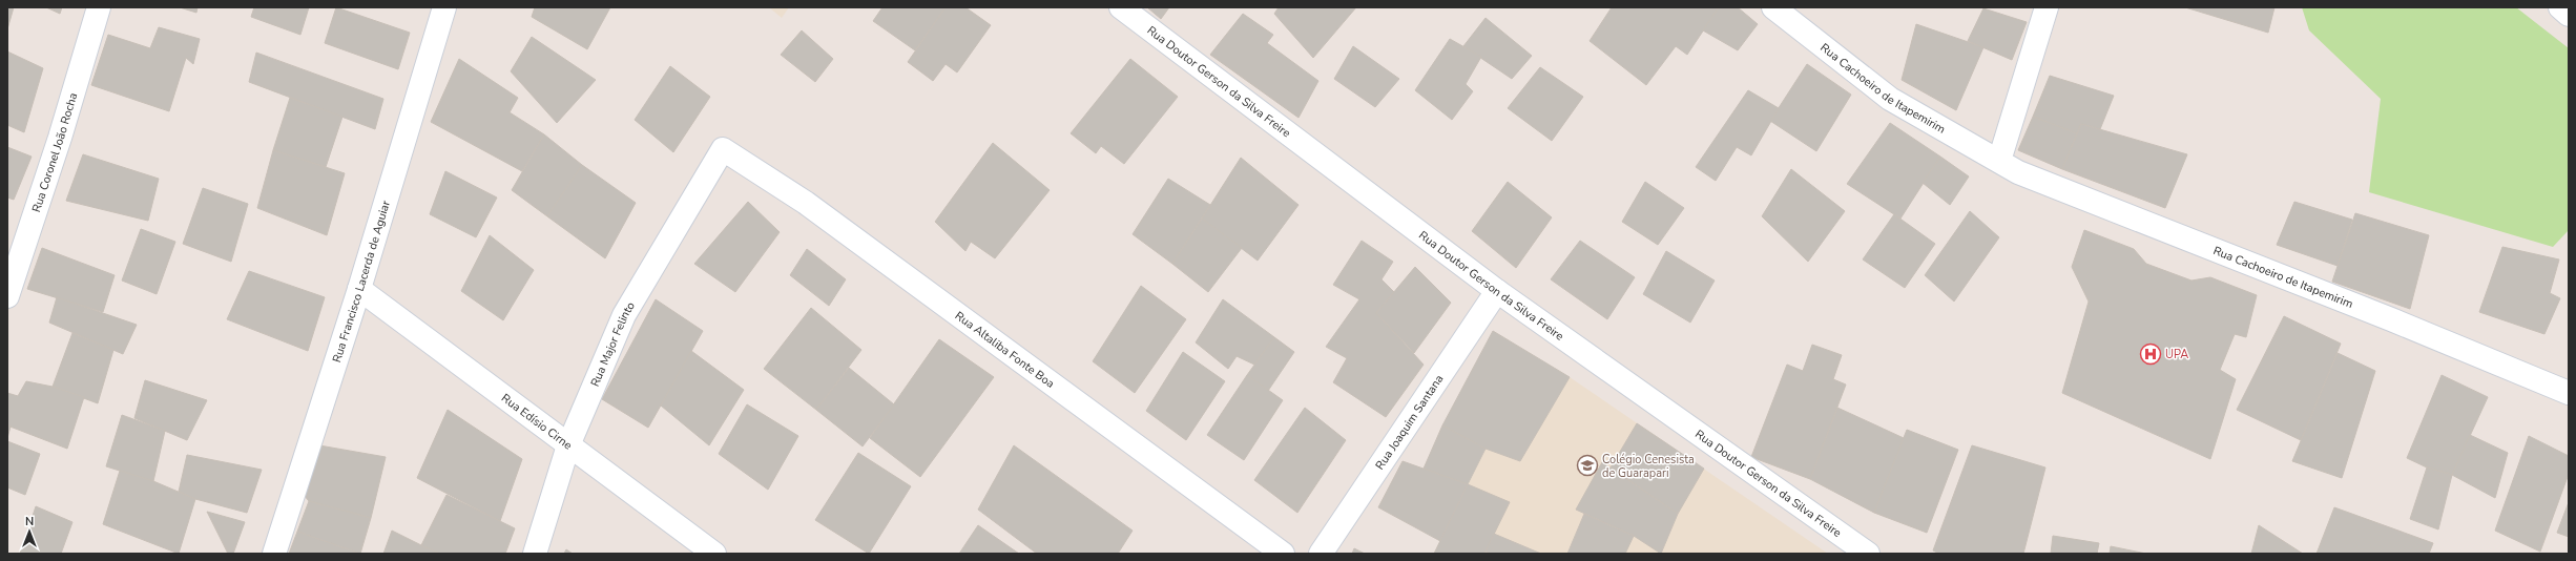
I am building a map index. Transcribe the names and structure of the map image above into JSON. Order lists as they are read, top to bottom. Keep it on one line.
{"streets":{"street":["Rua Doutor Gerson da Silva Freire","Rua Cachoeiro de Itapemirim","Rua Coronel João Rocha","Rua Francisco Lacerda de Aguiar","Rua Major Felinto","Rua Altaliba Fonte Boa","Rua Edísio Cirne","Rua Joaquim Santana"]},"crossings":[["Rua Doutor Gerson da Silva Freire","Rua Joaquim Santana"],["Rua Francisco Lacerda de Aguiar","Rua Edísio Cirne"],["Rua Major Felinto","Rua Altaliba Fonte Boa"],["Rua Major Felinto","Rua Edísio Cirne"]],"places":{"hospital":["UPA"],"school or university":["Colégio Cenesista de Guarapari"]},"north":"top"}
